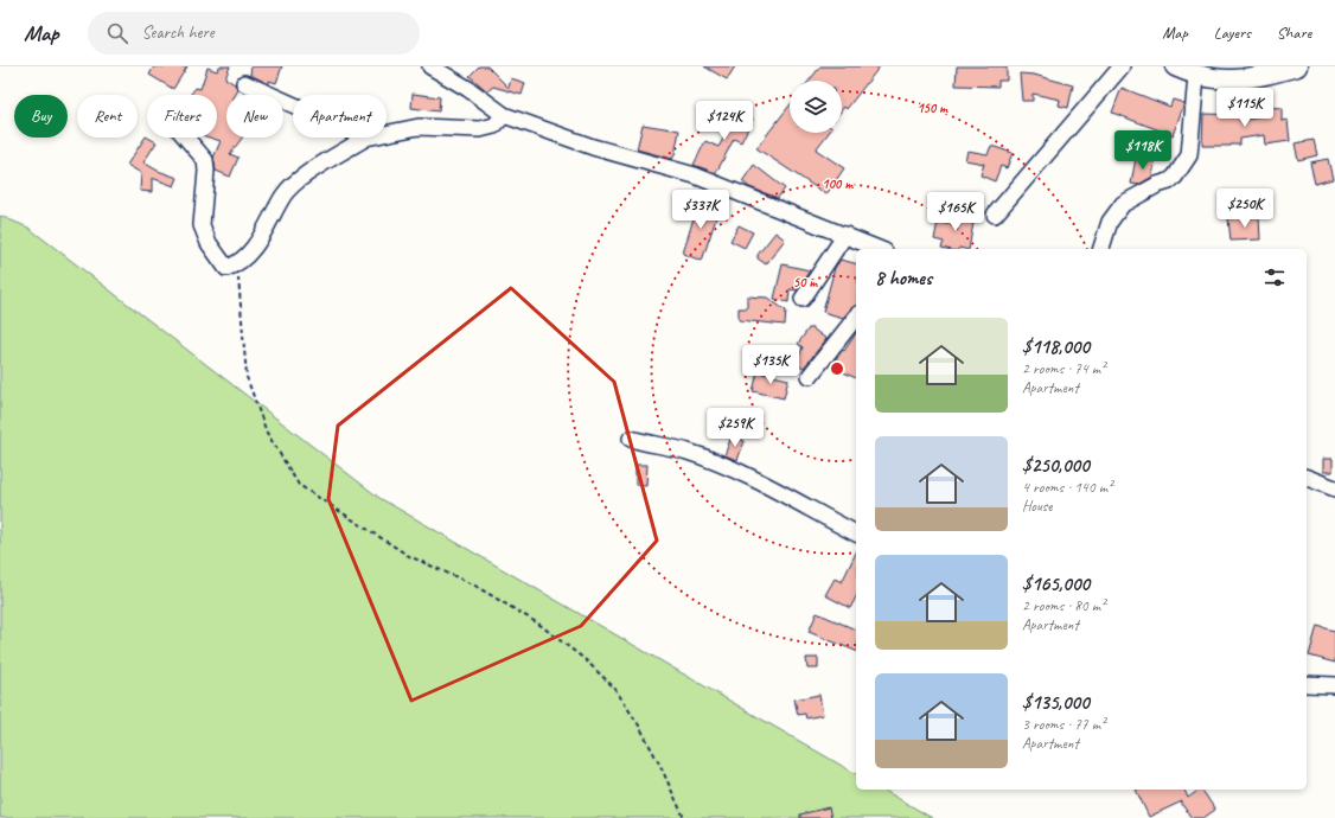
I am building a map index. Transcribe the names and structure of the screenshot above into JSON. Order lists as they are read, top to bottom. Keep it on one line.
{"page":{"header":"Map","search":"Search here","nav":["Map","Layers","Share"],"price":["$115K","$124K","$118K","$250K","$337K","$165K","$135K","$259K"],"chip":["Buy","Rent","Filters","New","Apartment"],"heading":"8 homes","list":[{"name":"$118,000","note":"2 rooms · 74 m² · Apartment"},{"name":"$250,000","note":"4 rooms · 140 m² · House"},{"name":"$165,000","note":"2 rooms · 80 m² · Apartment"},{"name":"$135,000","note":"3 rooms · 77 m² · Apartment"}]},"rings":["150 m","100 m","50 m"]}
